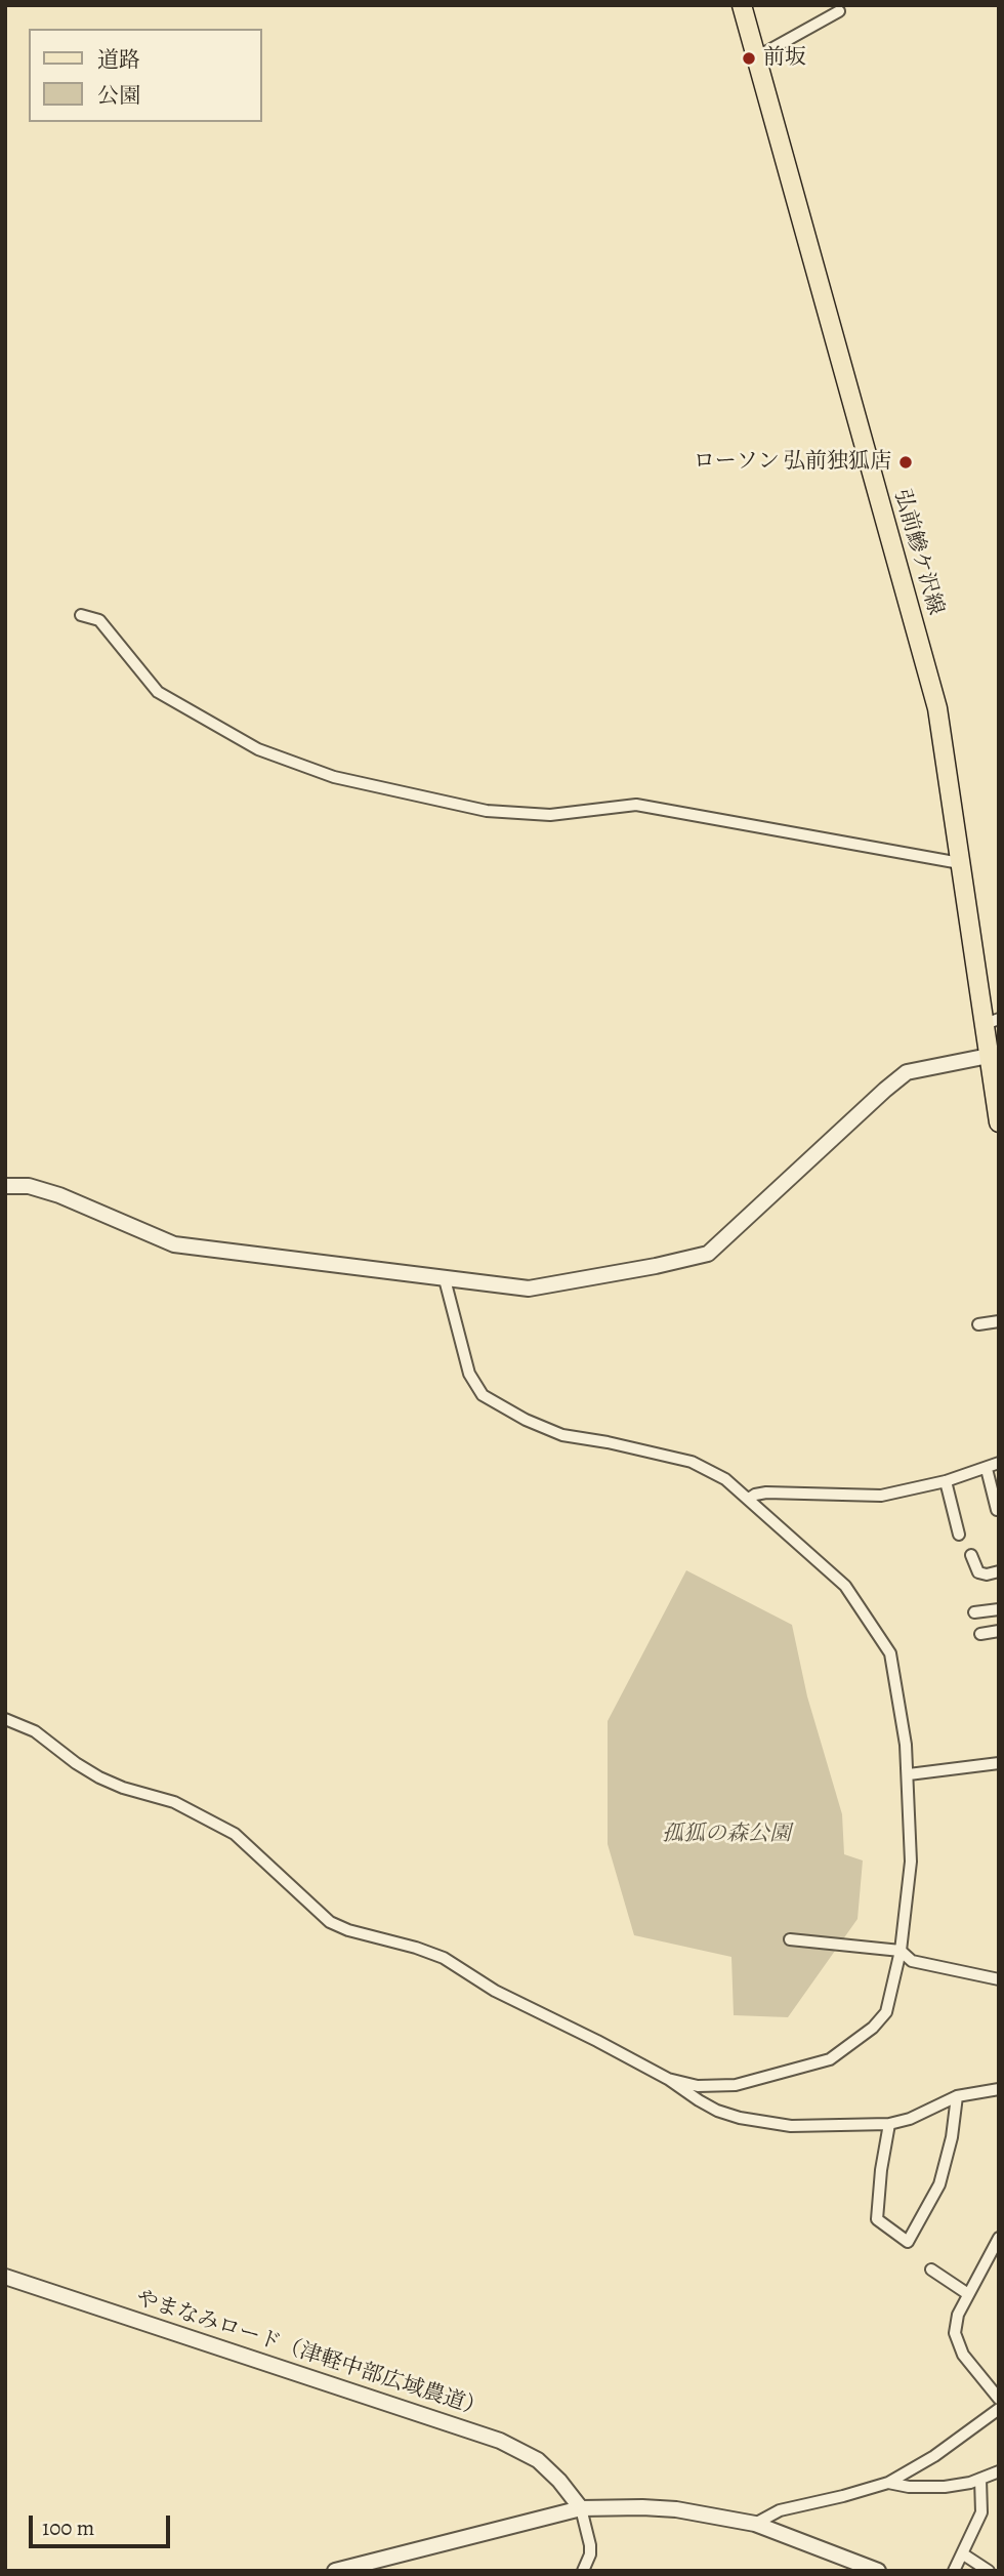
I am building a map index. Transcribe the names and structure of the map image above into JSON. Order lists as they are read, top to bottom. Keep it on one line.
{"streets":{"main road":["弘前鰺ケ沢線"],"street":["やまなみロード（津軽中部広域農道）"]},"parks":["孤狐の森公園"],"places":["前坂","ローソン 弘前独狐店"],"legend":["道路","公園"],"scale_bar":"100 m"}
